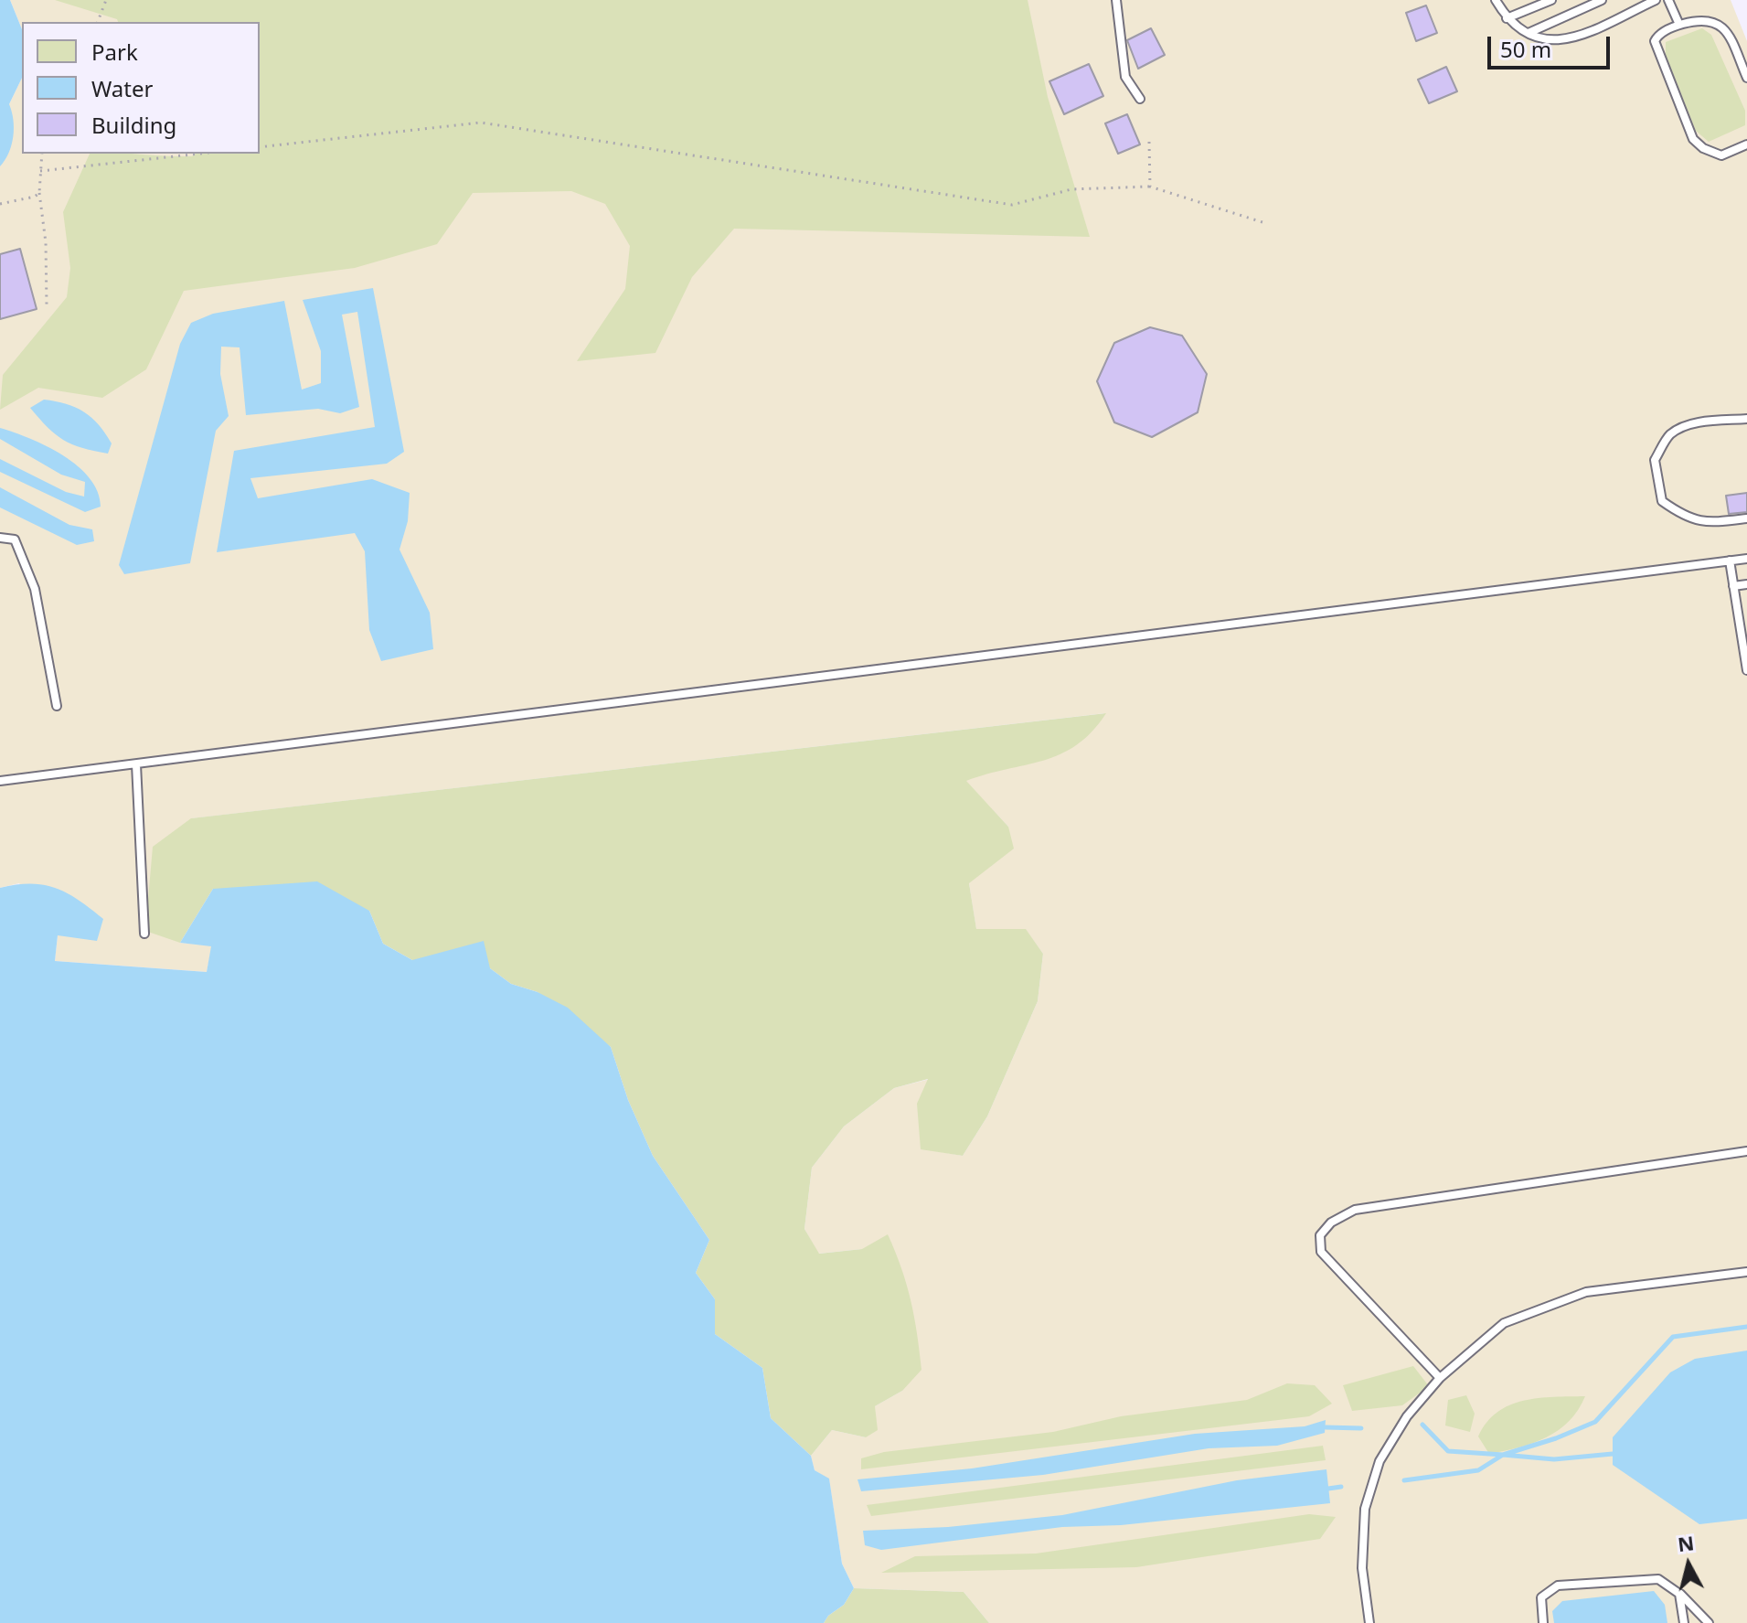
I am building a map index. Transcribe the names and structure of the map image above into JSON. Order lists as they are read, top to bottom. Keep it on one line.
{"legend":["Park","Water","Building"],"scale_bar":"50 m","north":"top"}
